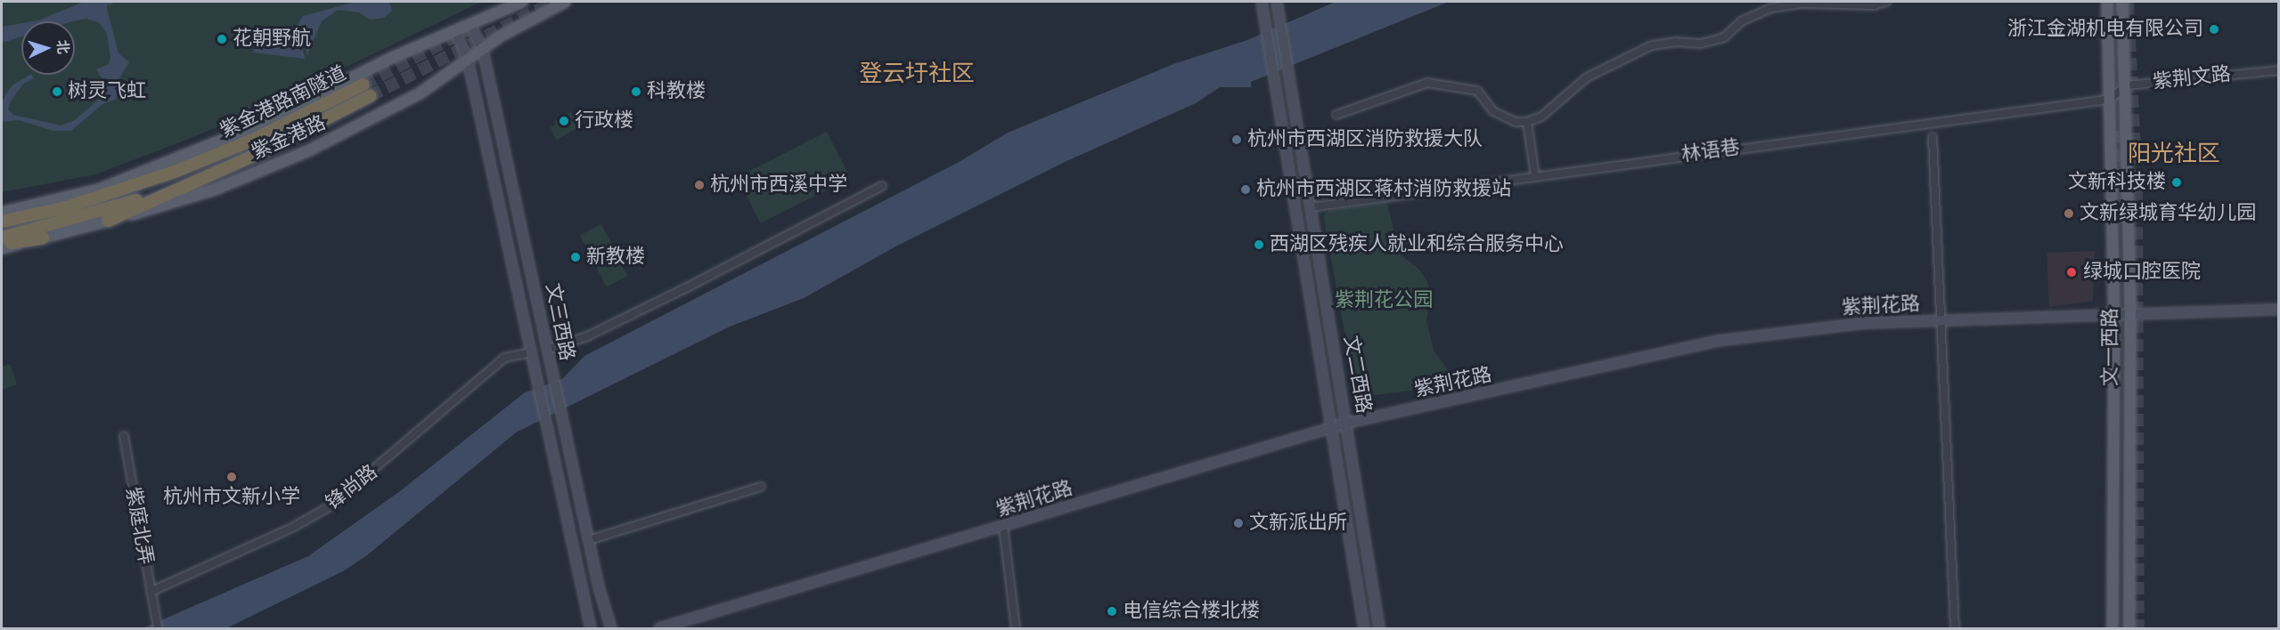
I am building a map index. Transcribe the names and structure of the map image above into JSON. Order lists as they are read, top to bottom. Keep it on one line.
{"streets":{"highway":["紫金港路南隧道","紫金港路"],"main road":["紫荆花路","文三西路","文一西路","文二西路"],"street":["紫荆文路","林语巷","锋尚路","紫庭北弄"]},"crossings":[["紫荆文路","林语巷"],["紫荆文路","文一西路"],["紫金港路南隧道","紫金港路"],["紫金港路","文三西路"],["林语巷","文一西路"],["林语巷","文二西路"],["紫荆花路","文一西路"],["紫荆花路","文二西路"],["文三西路","锋尚路"],["锋尚路","紫庭北弄"]],"districts":["登云圩社区","阳光社区"],"parks":["紫荆花公园"],"places":["浙江金湖机电有限公司","花朝野航","树灵飞虹","科教楼","行政楼","杭州市西湖区消防救援大队","文新科技楼","杭州市西溪中学","杭州市西湖区蒋村消防救援站","文新绿城育华幼儿园","西湖区残疾人就业和综合服务中心","新教楼","绿城口腔医院","杭州市文新小学","文新派出所","电信综合楼北楼"],"north":"right"}
